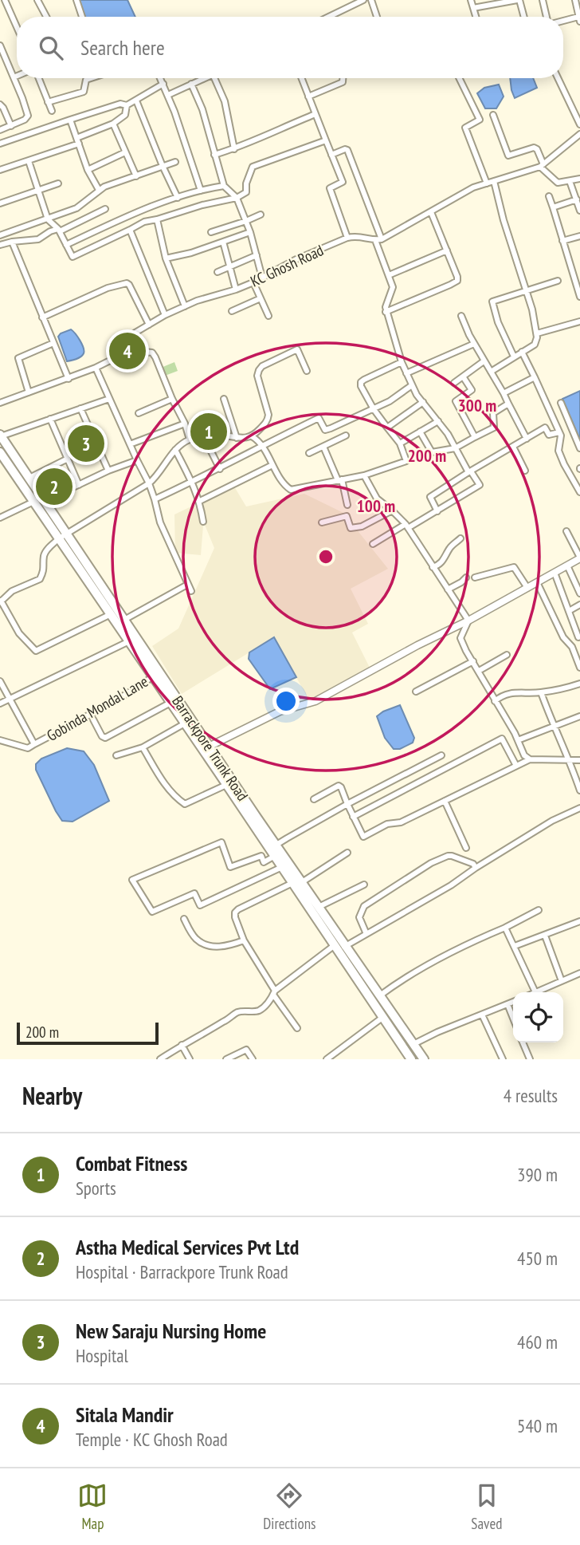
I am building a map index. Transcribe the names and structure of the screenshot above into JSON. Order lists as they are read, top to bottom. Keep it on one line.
{"streets":{"main road":["Barrackpore Trunk Road"],"street":["KC Ghosh Road","Gobinda Mondal Lane"]},"crossings":[["Gobinda Mondal Lane","Barrackpore Trunk Road"]],"scale_bar":"200 m","page":{"search":"Search here","pins":["4","1","3","2"],"scale":"200 m","heading":["Nearby","4 results"],"list":[{"mark":"1","name":"Combat Fitness","note":"Sports","value":"390 m"},{"mark":"2","name":"Astha Medical Services Pvt Ltd","note":"Hospital · Barrackpore Trunk Road","value":"450 m"},{"mark":"3","name":"New Saraju Nursing Home","note":"Hospital","value":"460 m"},{"mark":"4","name":"Sitala Mandir","note":"Temple · KC Ghosh Road","value":"540 m"}],"nav":["Map","Directions","Saved"]},"rings":["300 m","200 m","100 m"]}
